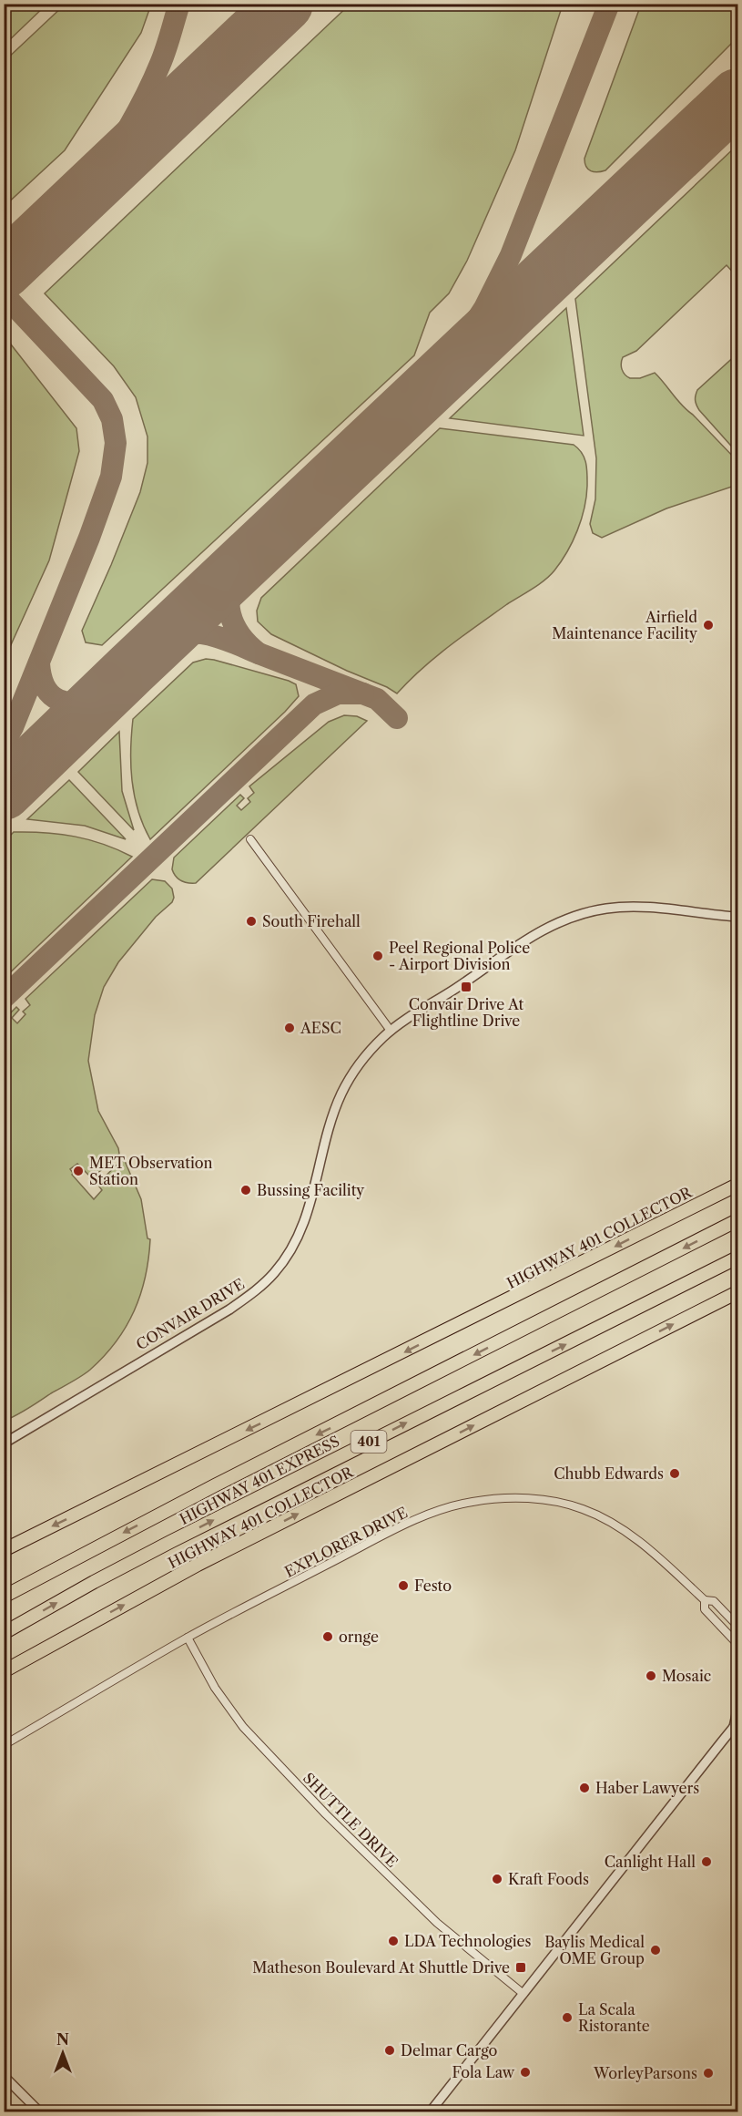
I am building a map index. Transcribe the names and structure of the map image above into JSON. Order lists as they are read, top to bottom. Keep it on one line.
{"streets":{"highway":["HIGHWAY 401 COLLECTOR","401","HIGHWAY 401 EXPRESS"],"street":["CONVAIR DRIVE","EXPLORER DRIVE","SHUTTLE DRIVE"]},"crossings":[["EXPLORER DRIVE","SHUTTLE DRIVE"]],"places":{"other":["Airfield Maintenance Facility","South Firehall","Peel Regional Police - Airport Division","AESC","MET Observation Station","Bussing Facility","Chubb Edwards","Festo","ornge","Mosaic","Haber Lawyers","Canlight Hall","Kraft Foods","LDA Technologies","Baylis Medical OME Group","La Scala Ristorante","Delmar Cargo","Fola Law","WorleyParsons"],"transit":["Convair Drive At Flightline Drive","Matheson Boulevard At Shuttle Drive"]},"north":"top"}
